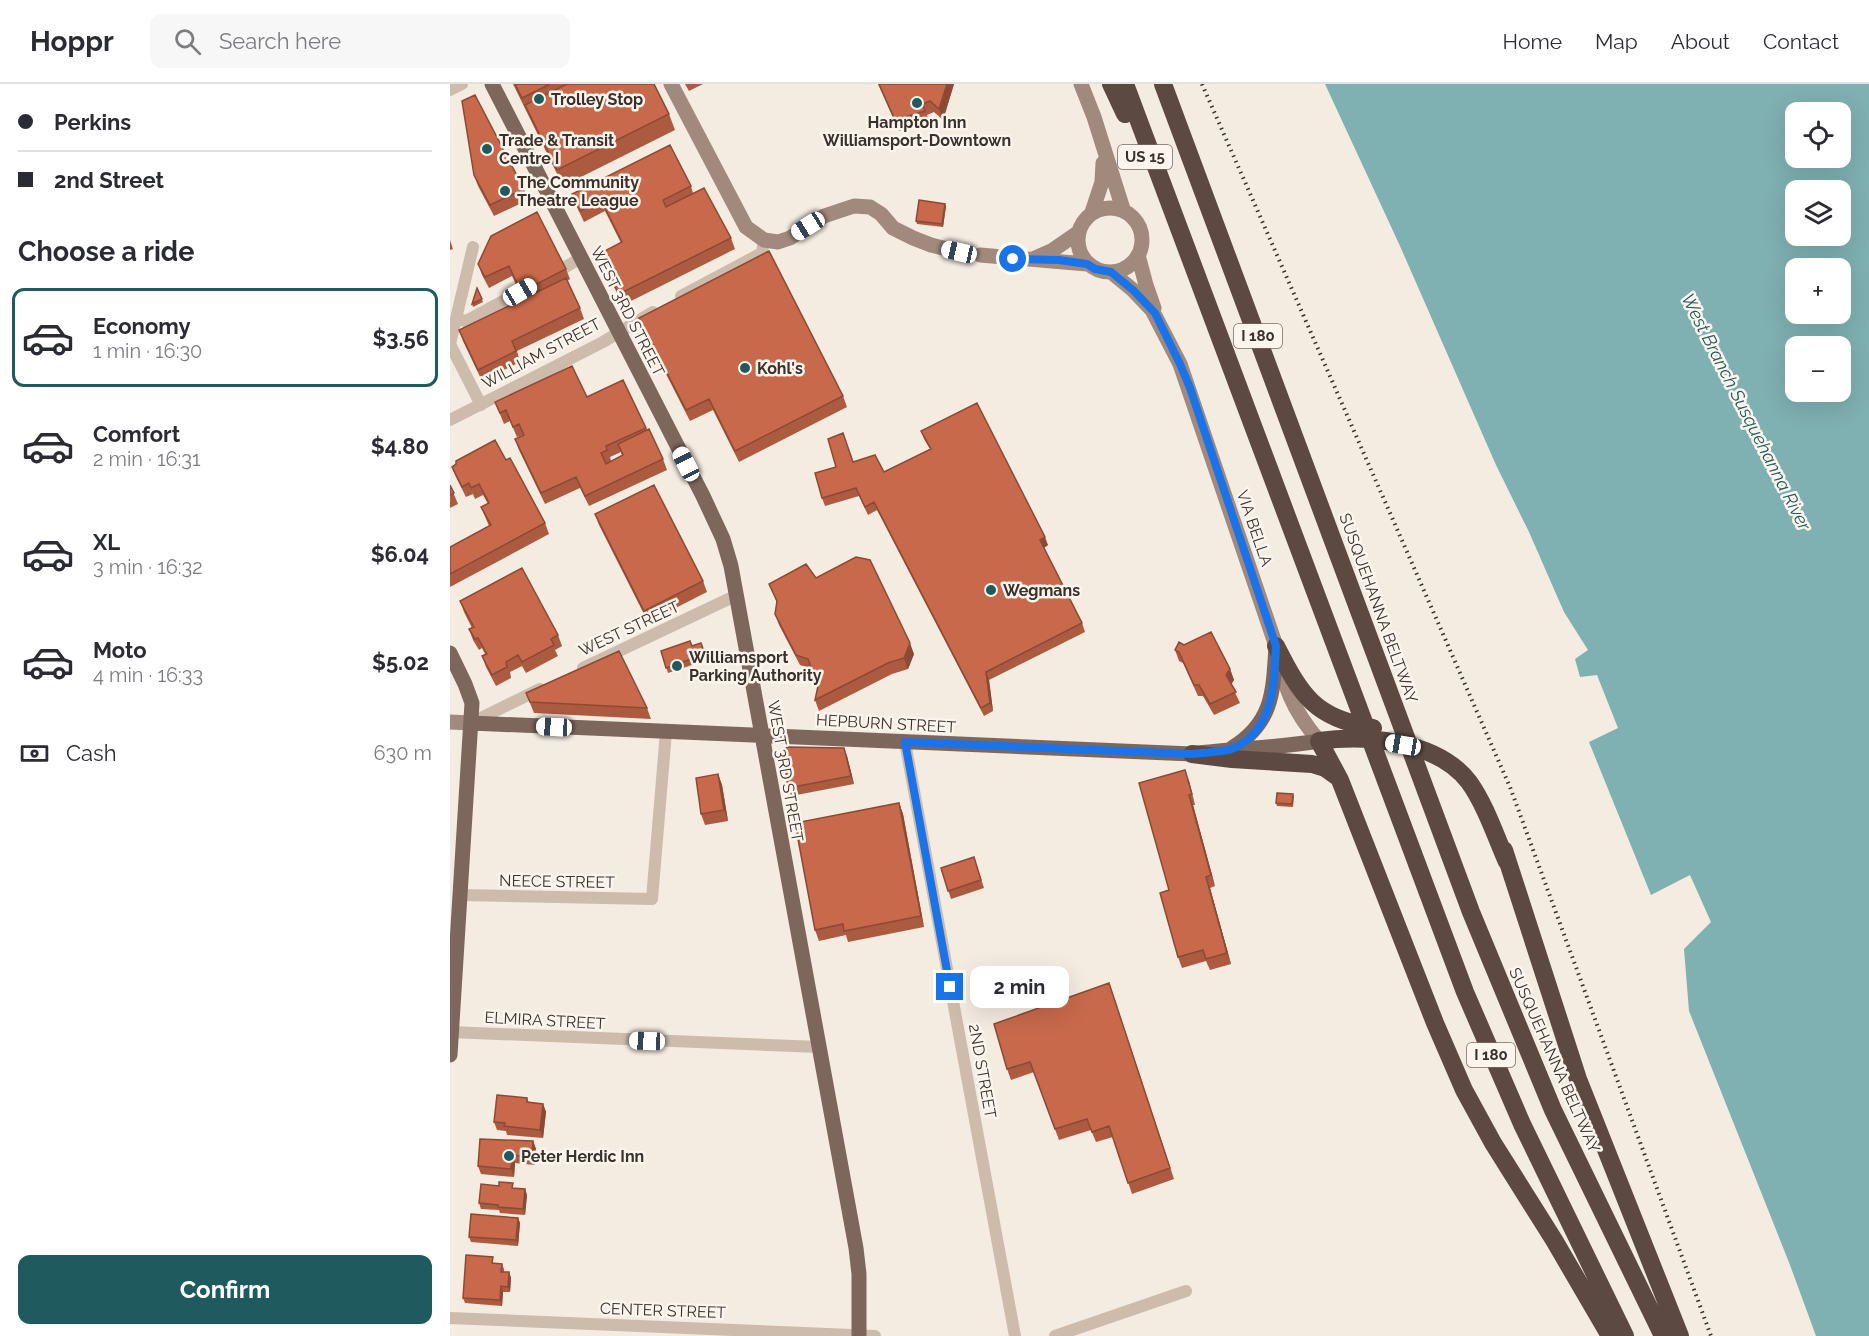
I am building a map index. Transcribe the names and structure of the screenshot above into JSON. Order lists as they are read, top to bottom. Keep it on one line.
{"streets":{"highway":["US 15","I 180","SUSQUEHANNA BELTWAY"],"main road":["WEST 3RD STREET","VIA BELLA","HEPBURN STREET"],"street":["WILLIAM STREET","WEST STREET","NEECE STREET","ELMIRA STREET","2ND STREET","CENTER STREET"]},"crossings":[["US 15","I 180"],["WEST 3RD STREET","WILLIAM STREET"],["WEST 3RD STREET","WEST STREET"],["WEST 3RD STREET","HEPBURN STREET"],["WEST 3RD STREET","ELMIRA STREET"],["WEST 3RD STREET","CENTER STREET"],["VIA BELLA","HEPBURN STREET"],["HEPBURN STREET","NEECE STREET"],["HEPBURN STREET","2ND STREET"]],"water":["West Branch Susquehanna River"],"places":["Trolley Stop","Hampton Inn Williamsport-Downtown","Trade & Transit Centre I","The Community Theatre League","Kohl's","Wegmans","Williamsport Parking Authority","Peter Herdic Inn"],"page":{"header":"Hoppr","search":"Search here","nav":["Home","Map","About","Contact"],"banner":["Perkins","2nd Street"],"map_buttons":["+","−"],"heading":"Choose a ride","list":[{"name":"Economy","note":"1 min · 16:30","value":"$3.56"},{"name":"Comfort","note":"2 min · 16:31","value":"$4.80"},{"name":"XL","note":"3 min · 16:32","value":"$6.04"},{"name":"Moto","note":"4 min · 16:33","value":"$5.02"}],"pay":["Cash","630 m"],"bubble":"2 min","buttons":"Confirm"}}
